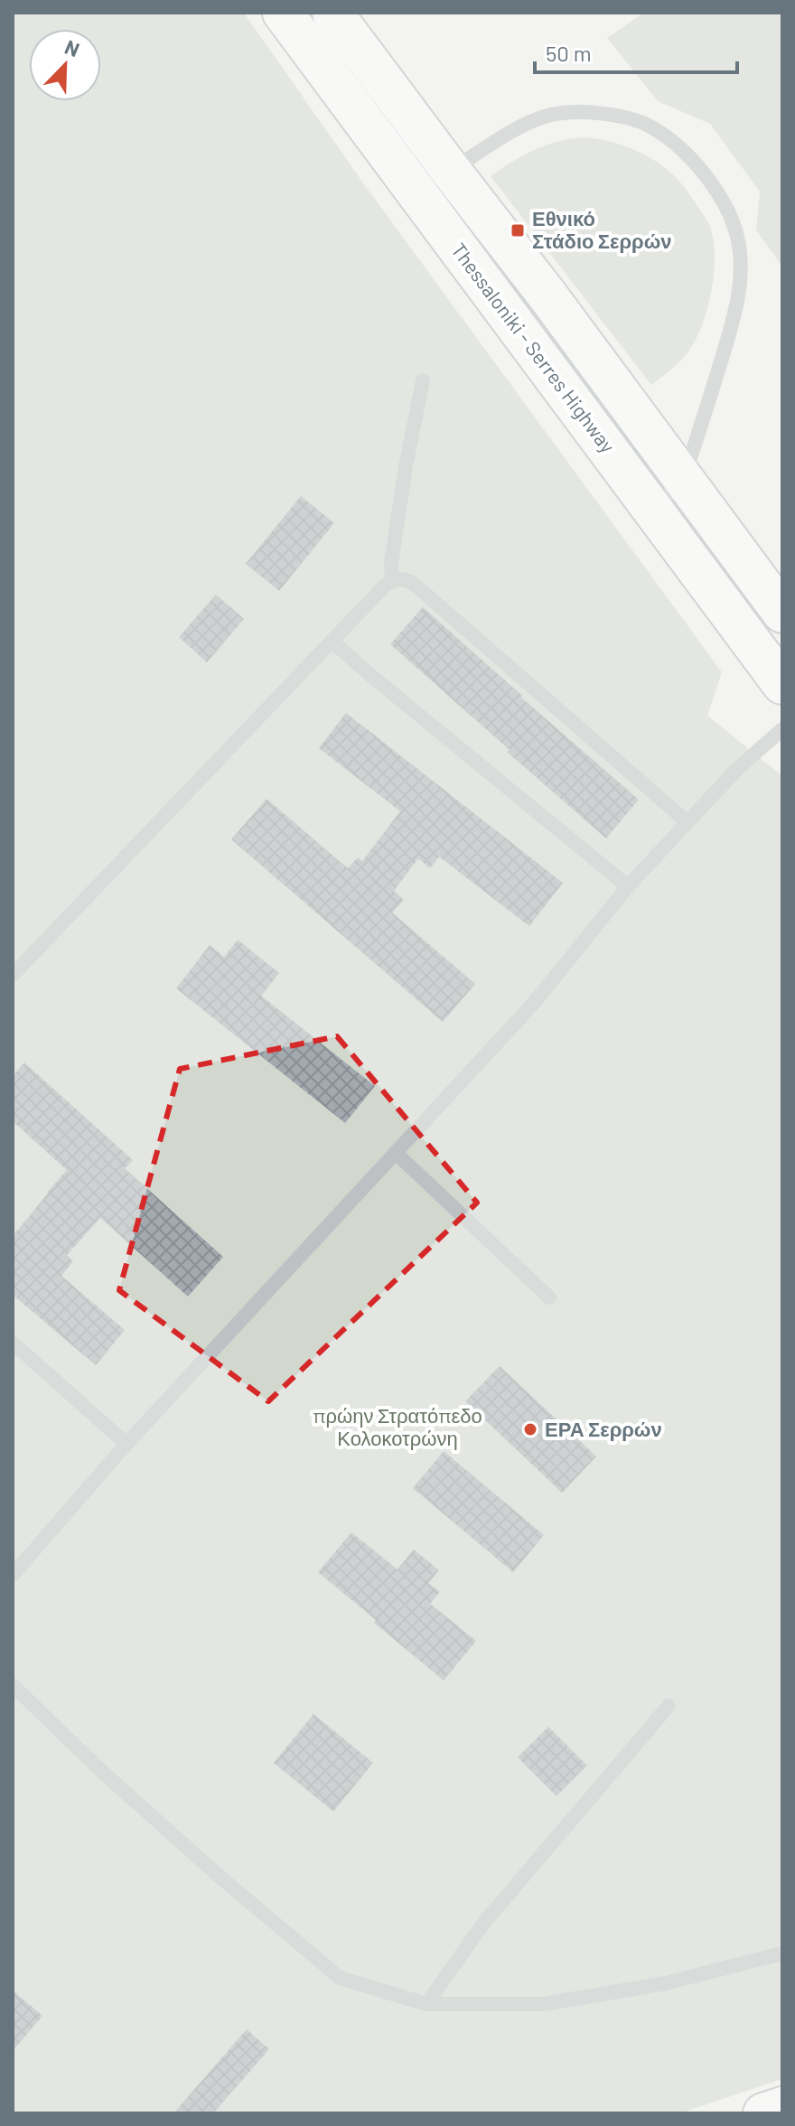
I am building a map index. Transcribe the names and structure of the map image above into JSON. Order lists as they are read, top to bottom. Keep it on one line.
{"streets":{"main road":["Thessaloniki - Serres Highway"]},"parks":["πρώην Στρατόπεδο Κολοκοτρώνη"],"places":{"transit":["Εθνικό Στάδιο Σερρών"],"other":["ΕΡΑ Σερρών"]},"scale_bar":"50 m","north":"top right"}
